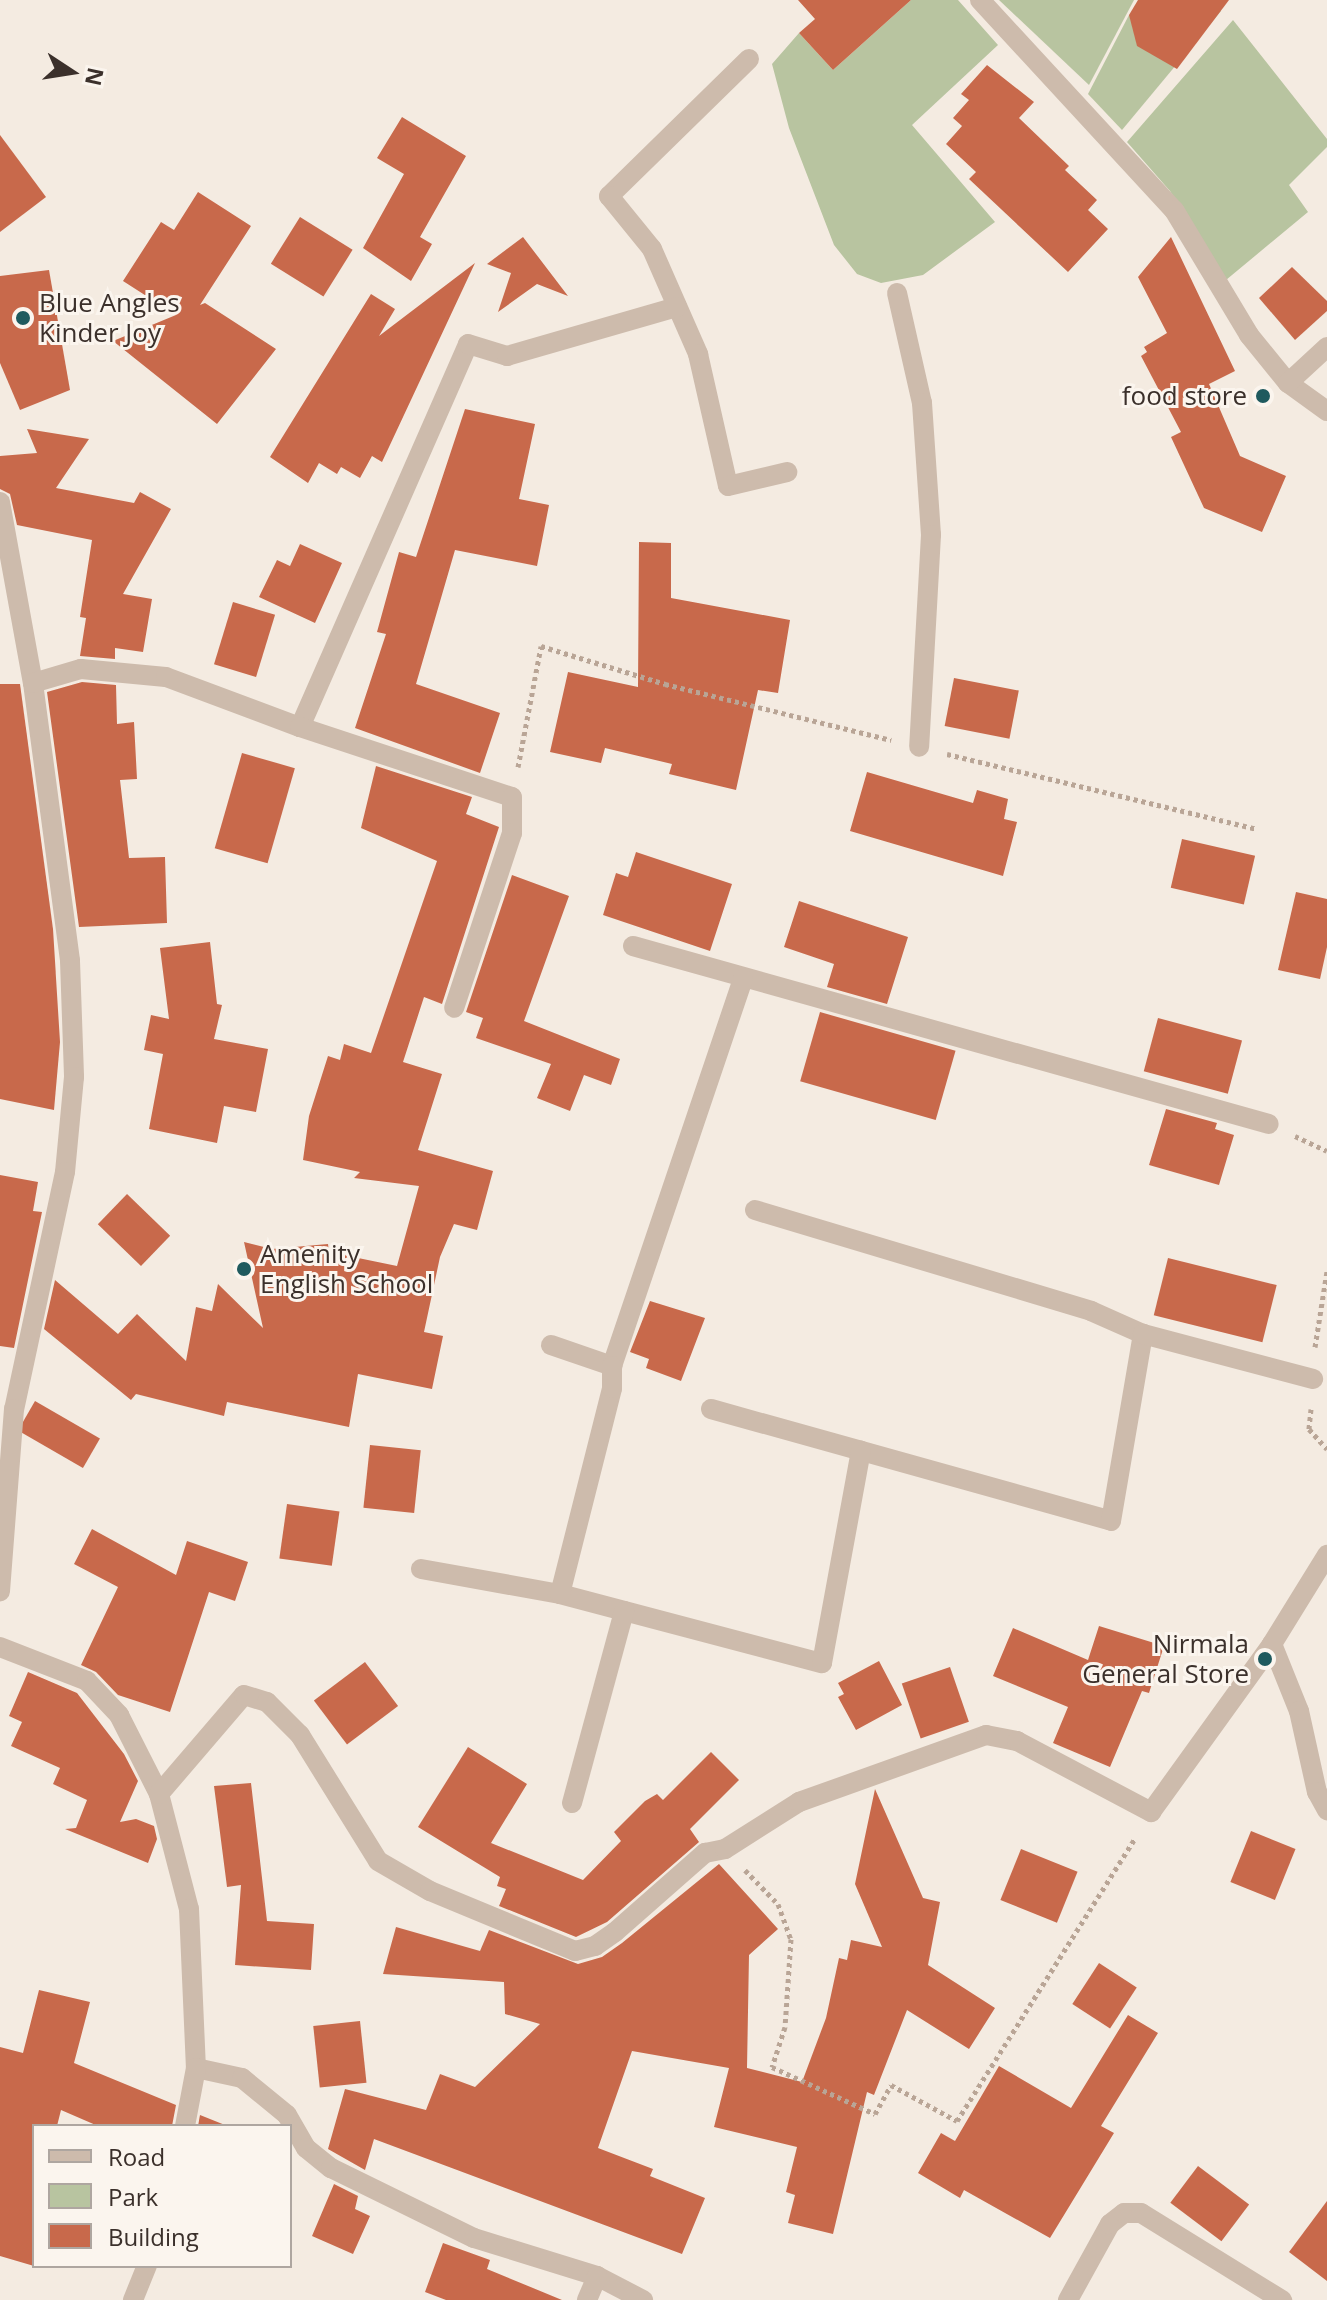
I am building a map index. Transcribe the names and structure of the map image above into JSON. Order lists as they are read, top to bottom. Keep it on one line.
{"places":["Blue Angles Kinder Joy","food store","Amenity English School","Nirmala General Store"],"legend":["Road","Park","Building"],"north":"right"}
